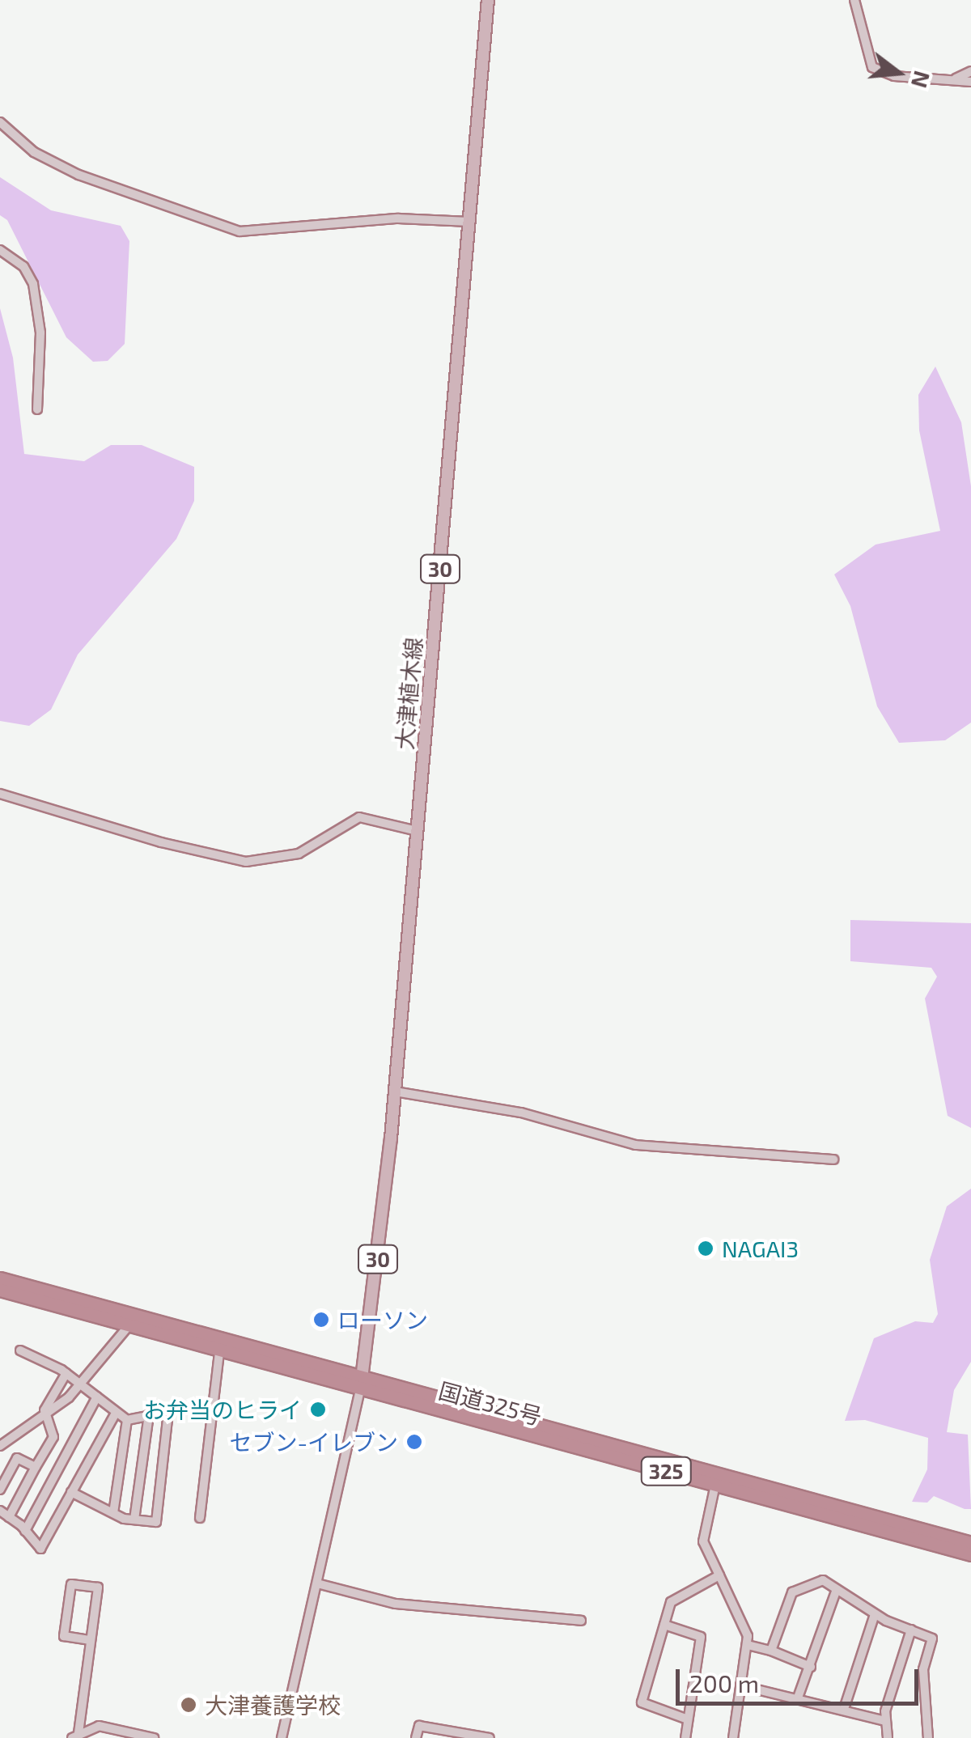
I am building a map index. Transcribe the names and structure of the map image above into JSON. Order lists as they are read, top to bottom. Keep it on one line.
{"streets":{"highway":["国道325号","325"],"main road":["30","大津植木線"]},"crossings":[["大津植木線","国道325号"]],"places":["NAGAI3","ローソン","お弁当のヒライ","セブン-イレブン","大津養護学校"],"scale_bar":"200 m","north":"right"}
